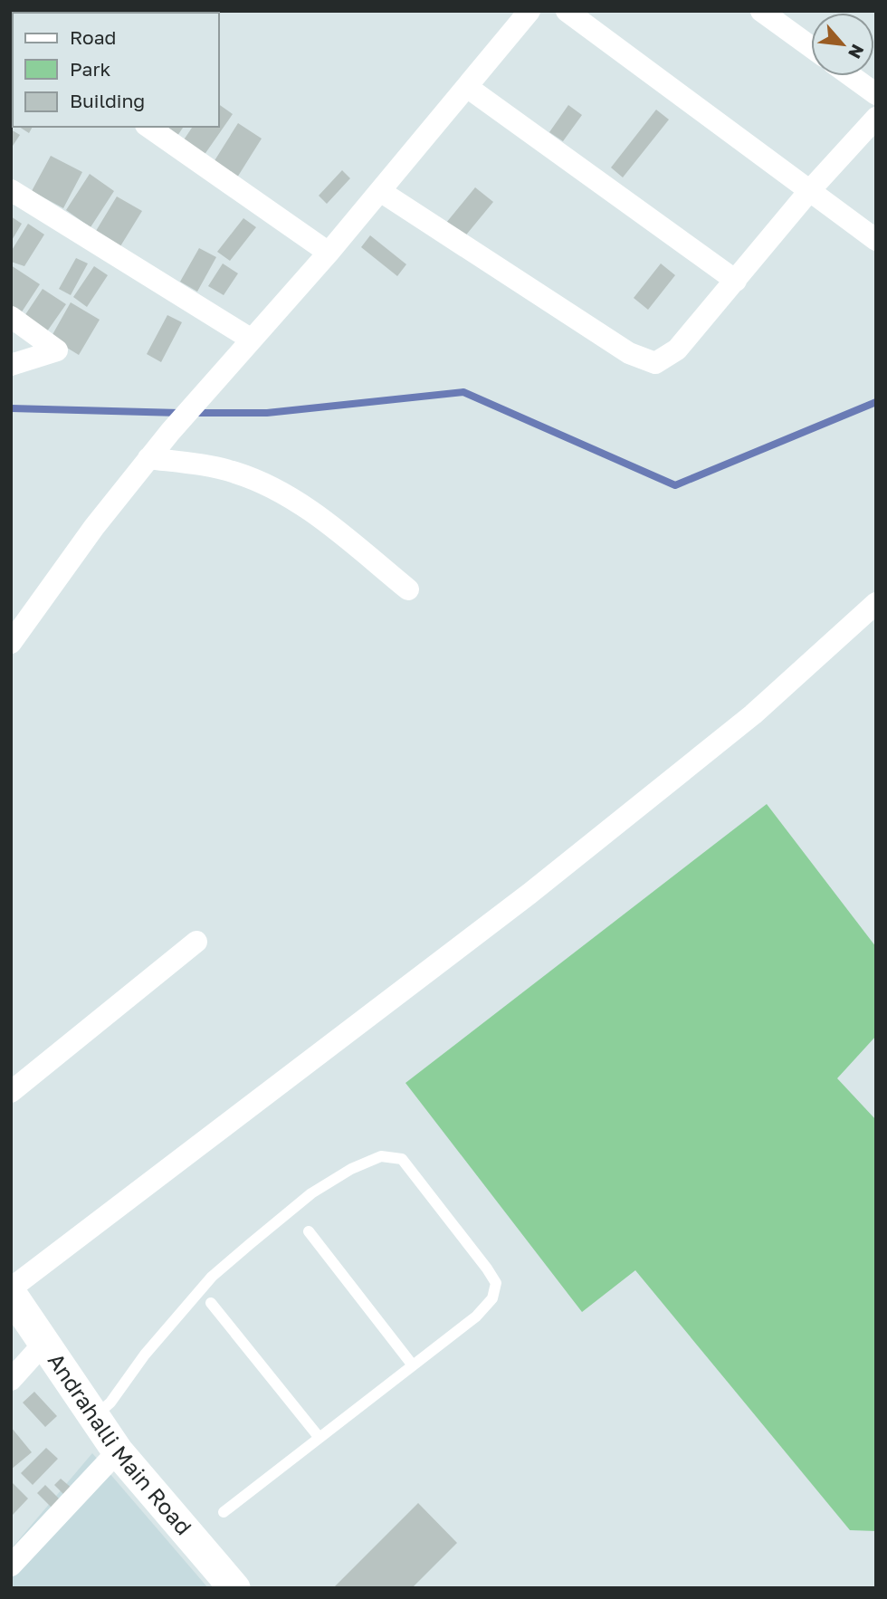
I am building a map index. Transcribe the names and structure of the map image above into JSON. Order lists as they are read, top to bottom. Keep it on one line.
{"streets":{"main road":["Andrahalli Main Road"]},"legend":["Road","Park","Building"],"north":"bottom right"}
